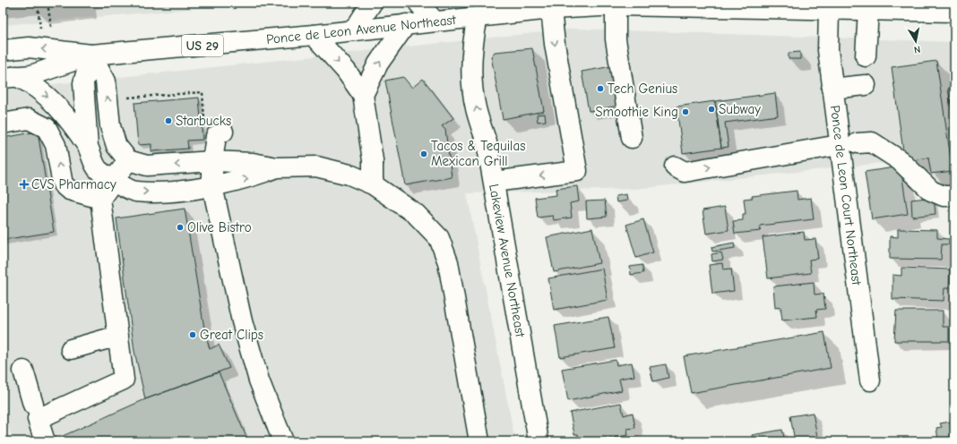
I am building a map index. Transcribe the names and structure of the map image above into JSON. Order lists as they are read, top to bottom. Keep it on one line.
{"streets":{"main road":["Ponce de Leon Avenue Northeast","US 29","Ponce de Leon Court Northeast","Lakeview Avenue Northeast"]},"crossings":[["Ponce de Leon Avenue Northeast","Ponce de Leon Court Northeast"],["Ponce de Leon Avenue Northeast","Lakeview Avenue Northeast"]],"places":{"other":["Tech Genius","Subway","Smoothie King","Starbucks","Tacos & Tequilas Mexican Grill","Olive Bistro","Great Clips"],"health":["CVS Pharmacy"]},"north":"bottom"}
